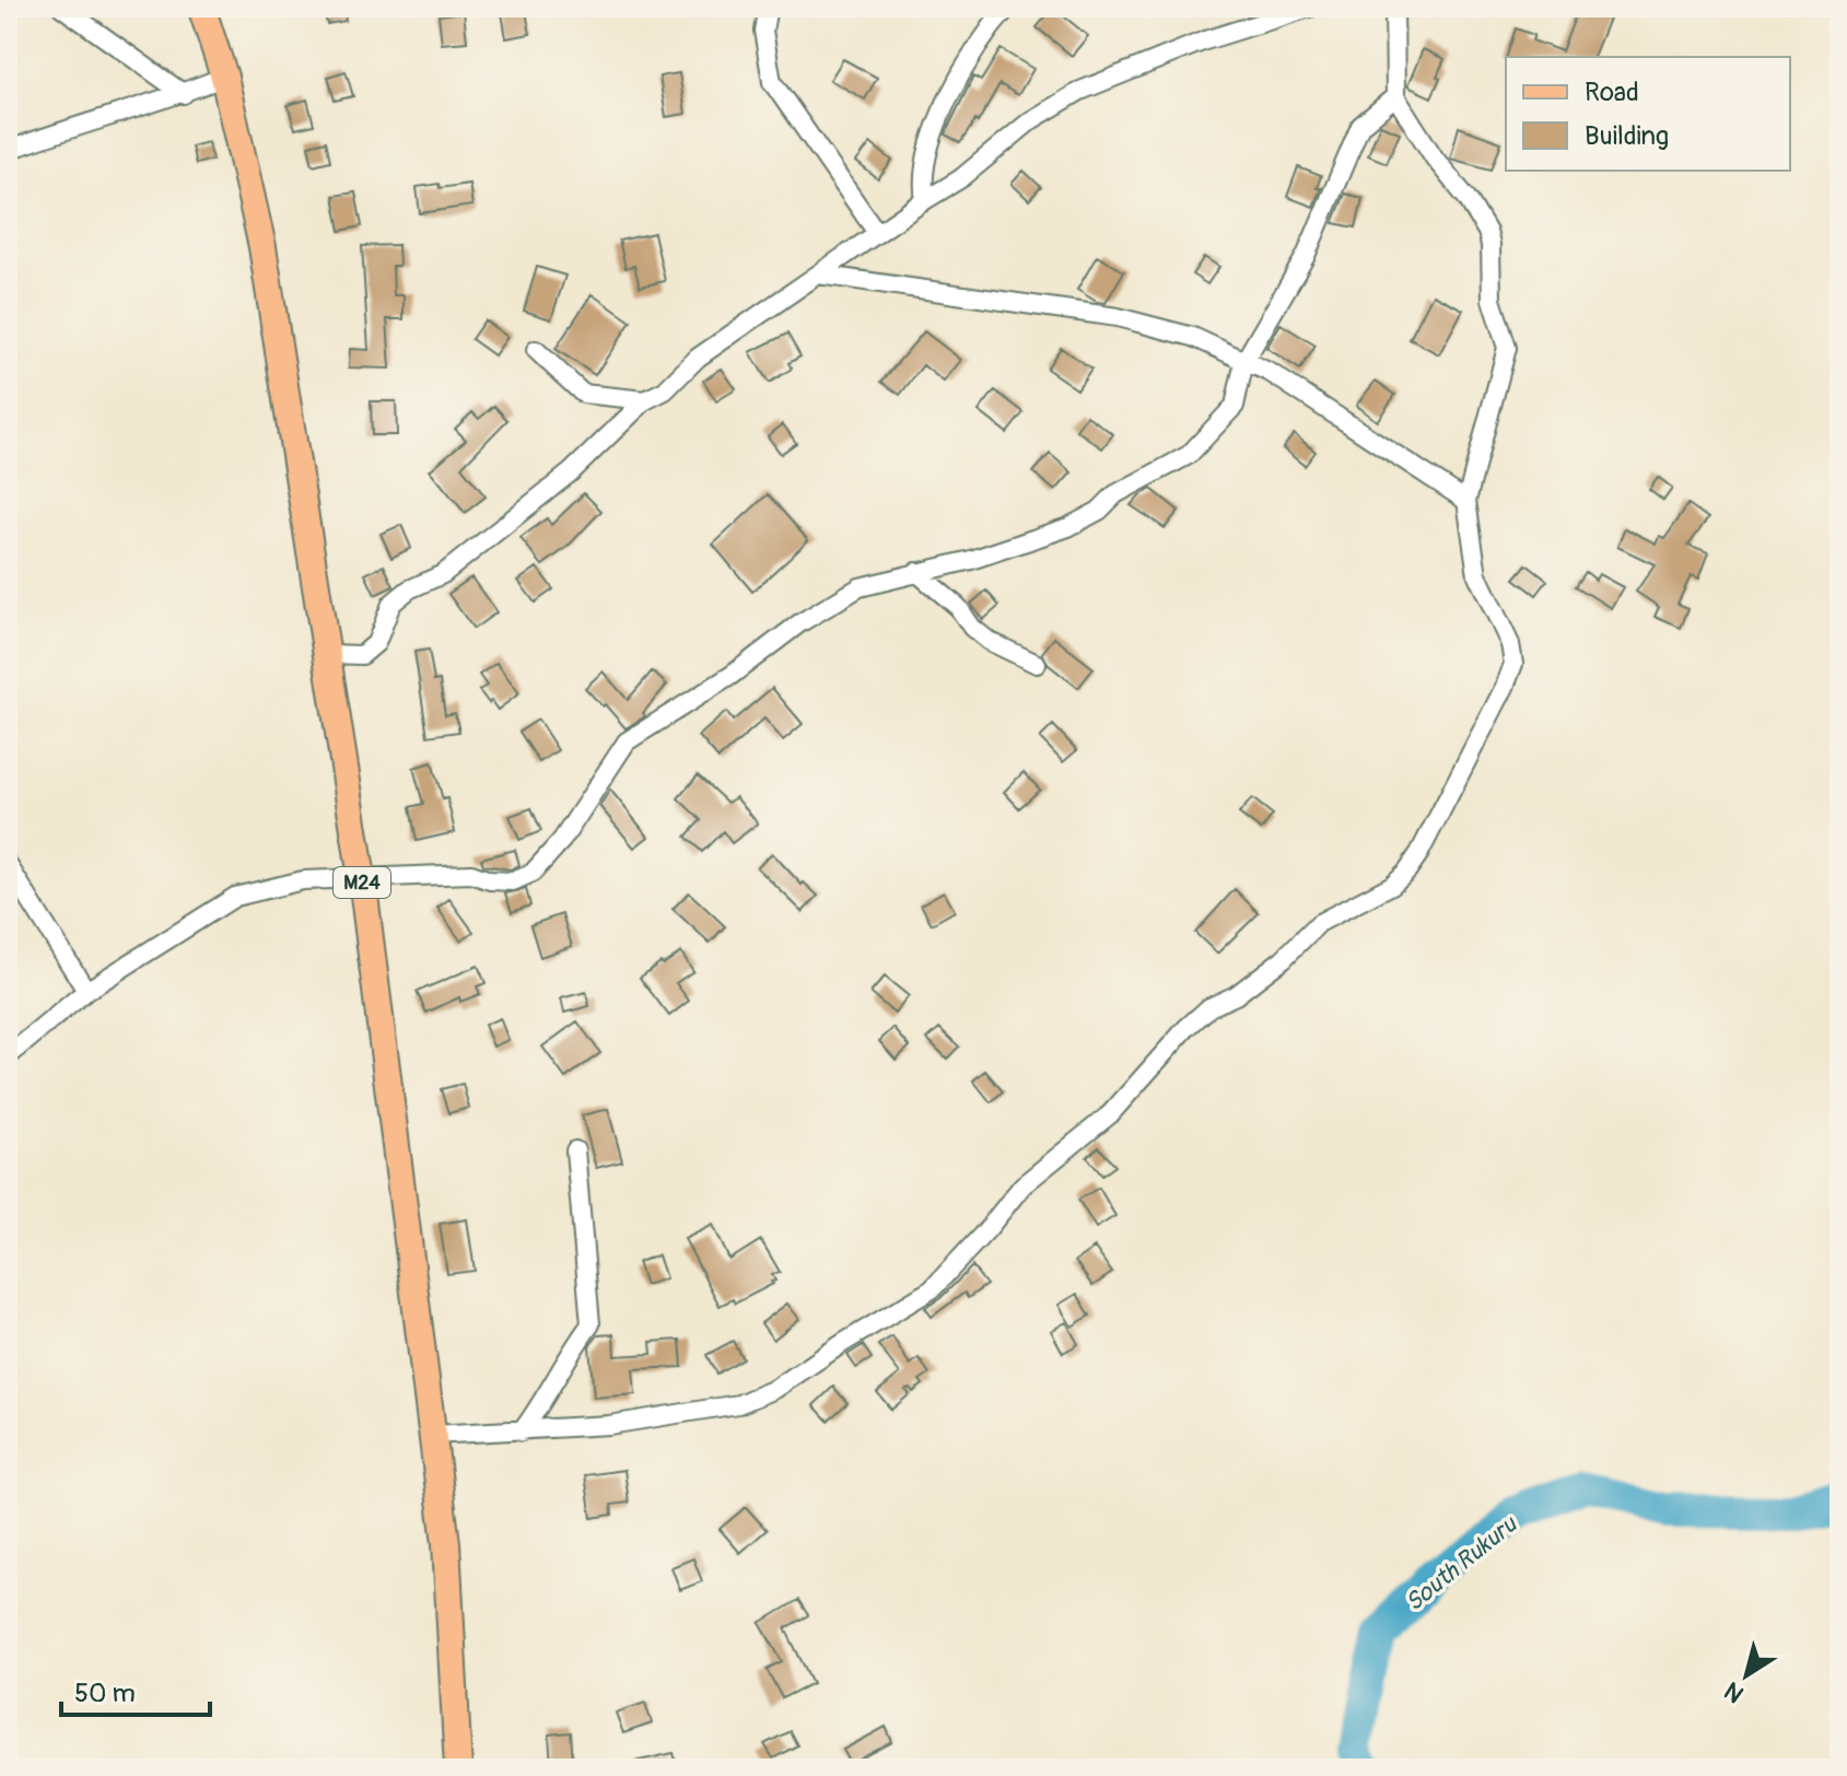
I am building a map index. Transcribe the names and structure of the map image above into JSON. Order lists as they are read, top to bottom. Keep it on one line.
{"streets":{"main road":["M24"]},"water":["South Rukuru"],"legend":["Road","Building"],"scale_bar":"50 m","north":"bottom left"}
